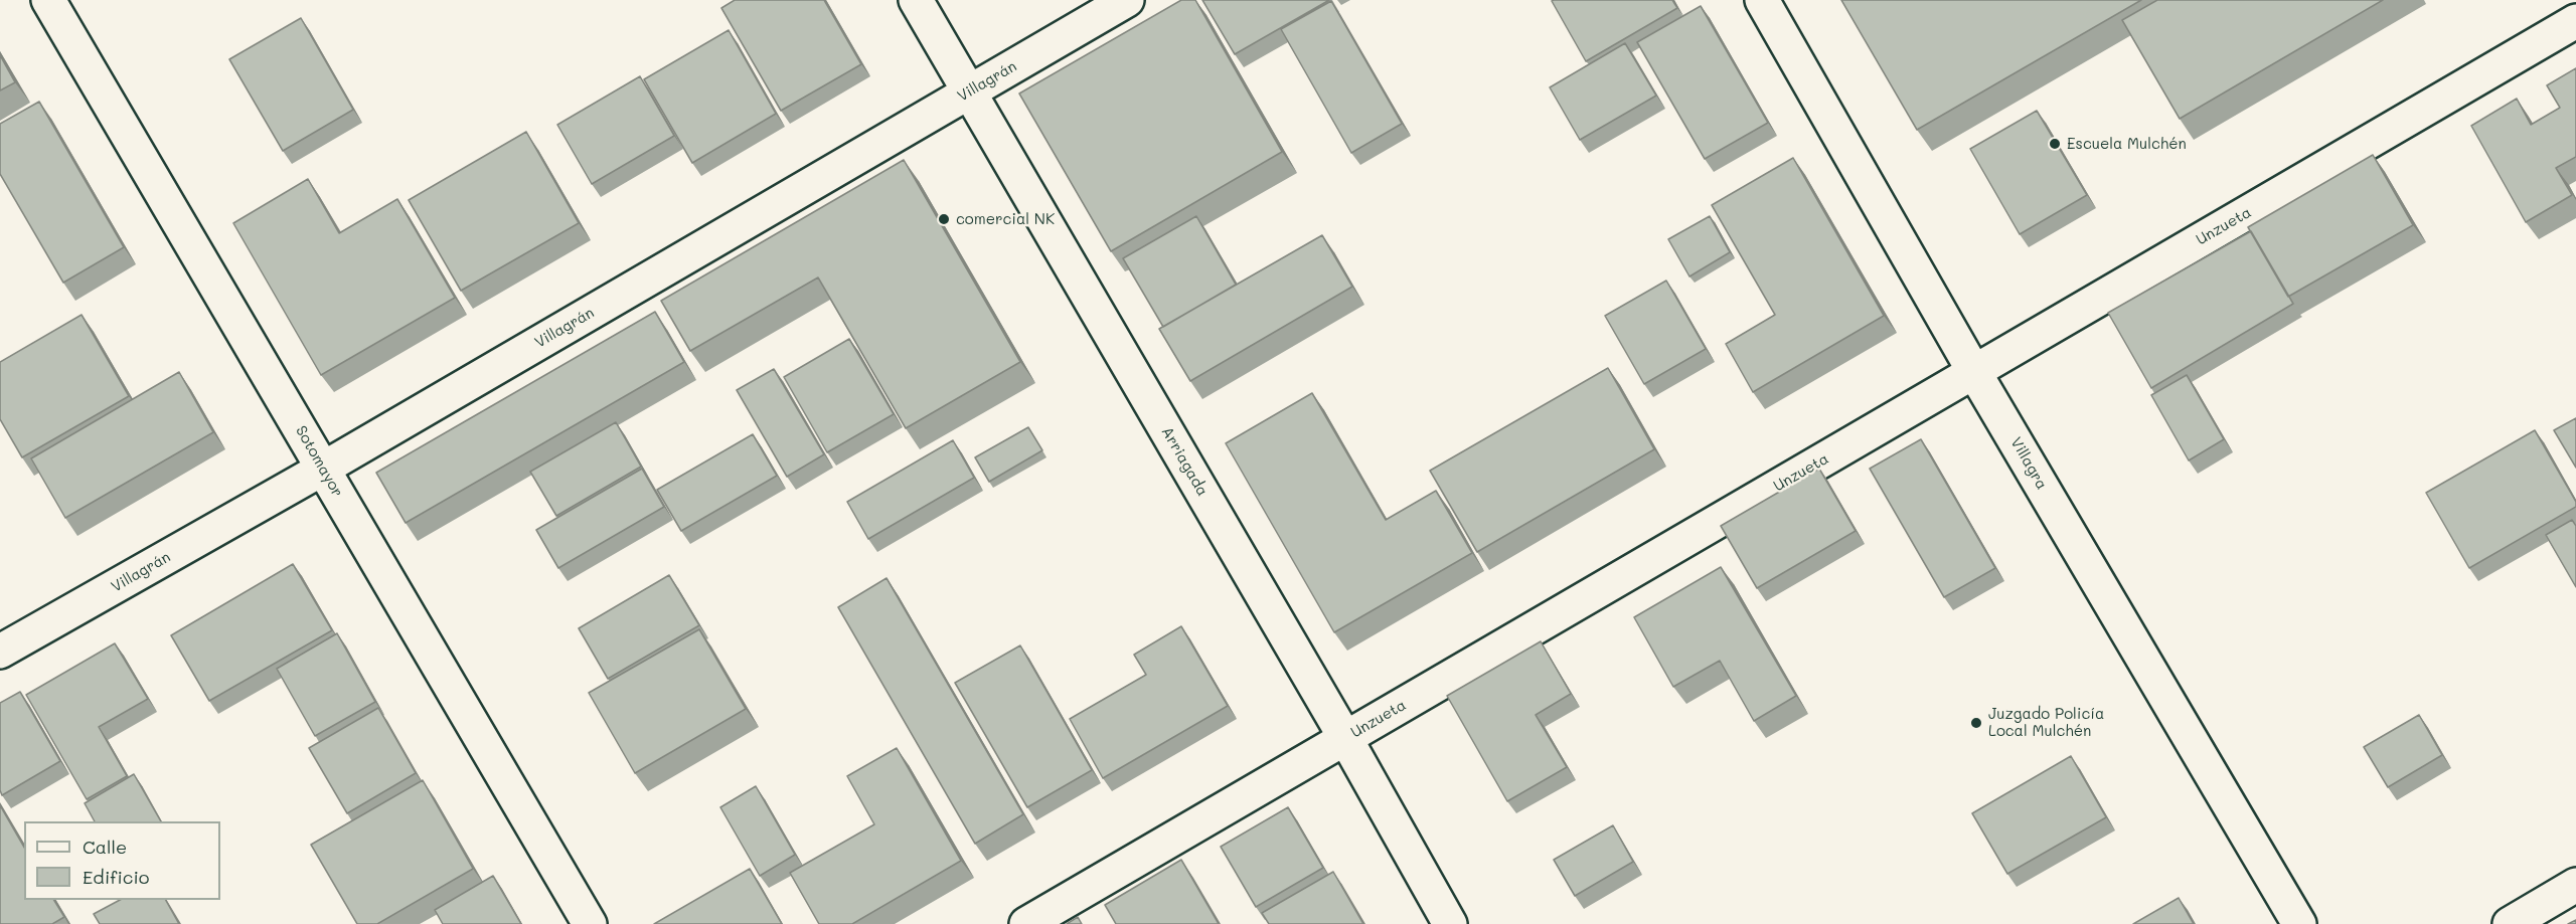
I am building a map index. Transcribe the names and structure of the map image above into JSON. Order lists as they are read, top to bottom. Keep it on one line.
{"streets":{"street":["Villagrán","Unzueta","Sotomayor","Arriagada","Villagra"]},"crossings":[["Villagrán","Sotomayor"],["Villagrán","Arriagada"],["Unzueta","Arriagada"],["Unzueta","Villagra"]],"places":["Escuela Mulchén","comercial NK","Juzgado Policía Local Mulchén"],"legend":["Calle","Edificio"]}
